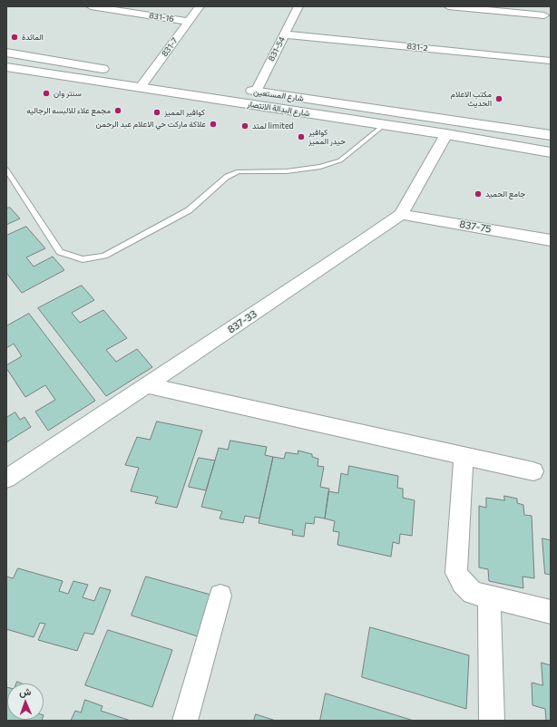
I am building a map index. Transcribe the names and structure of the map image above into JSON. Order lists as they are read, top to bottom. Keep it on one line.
{"streets":{"main road":["شارع المستعين","شارع البدالة الانتصار"],"street":["831-16","831-7","831-2","831-54","837-75","837-33"]},"crossings":[["831-16","831-7"],["831-7","شارع البدالة الانتصار"],["831-2","831-54"],["831-54","شارع المستعين"],["شارع البدالة الانتصار","837-33"],["837-75","837-33"]],"places":["المائدة","سنتر وان","مكتب الاعلام الحديث","مجمع علاء للالبسه الرجاليه","كوافير المميز","علاكة ماركت حي الاعلام عبد الرحمن","لمتد limited","كوافير حيدر المميز","جامع الحميد"],"north":"top"}
